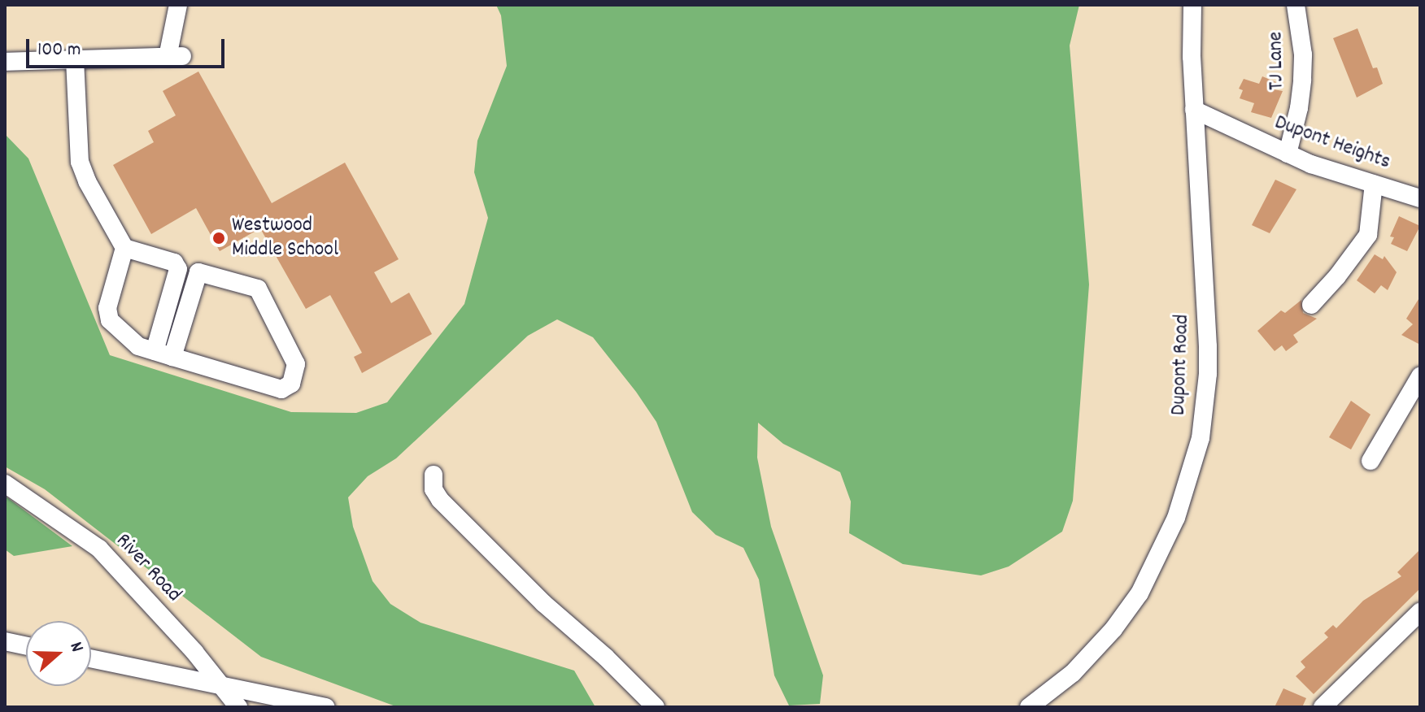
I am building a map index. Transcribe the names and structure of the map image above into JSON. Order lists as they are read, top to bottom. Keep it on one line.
{"streets":{"street":["TJ Lane","Dupont Heights","Dupont Road","River Road"]},"crossings":[["TJ Lane","Dupont Heights"],["Dupont Heights","Dupont Road"]],"places":["Westwood Middle School"],"scale_bar":"100 m","north":"right"}
